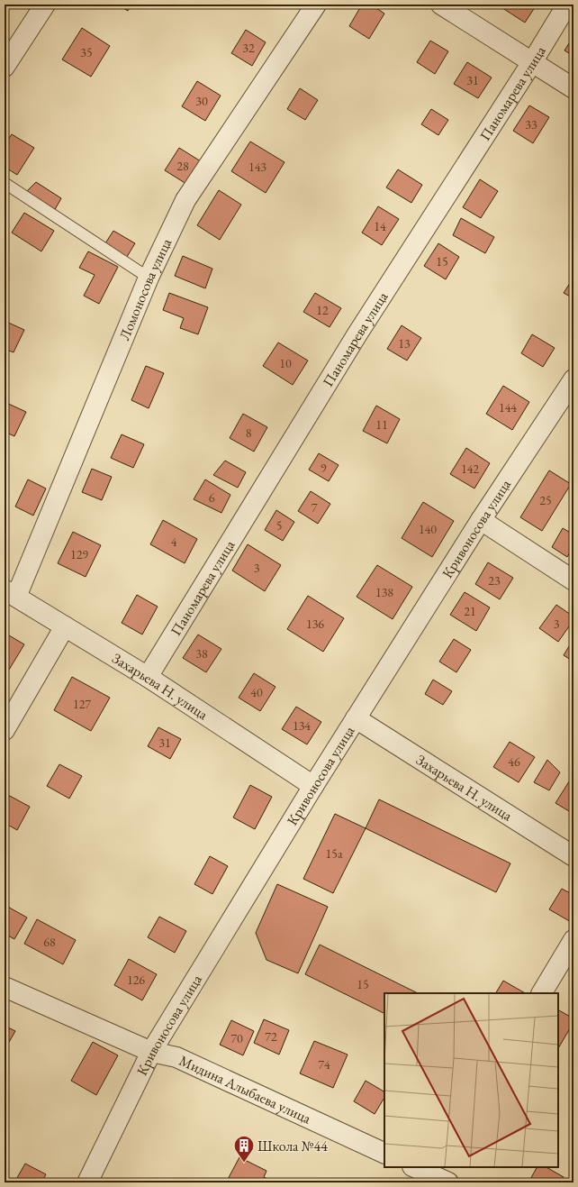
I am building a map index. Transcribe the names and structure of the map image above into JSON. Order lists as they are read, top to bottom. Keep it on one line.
{"streets":{"street":["Паномарева улица","Ломоносова улица","Кривоносова улица","Захарьева Н. улица","Мидина Алыбаева улица"]},"crossings":[["Паномарева улица","Захарьева Н. улица"],["Ломоносова улица","Захарьева Н. улица"],["Кривоносова улица","Захарьева Н. улица"],["Кривоносова улица","Мидина Алыбаева улица"]],"places":{"building":["Школа №44"]},"house_numbers":["32","35","31","30","33","28","143","14","15","12","13","10","144","11","8","9","142","6","25","7","5","140","4","129","3","23","138","21","136","3","38","40","127","134","31","46","15а","68","126","15","72","70","74"]}
